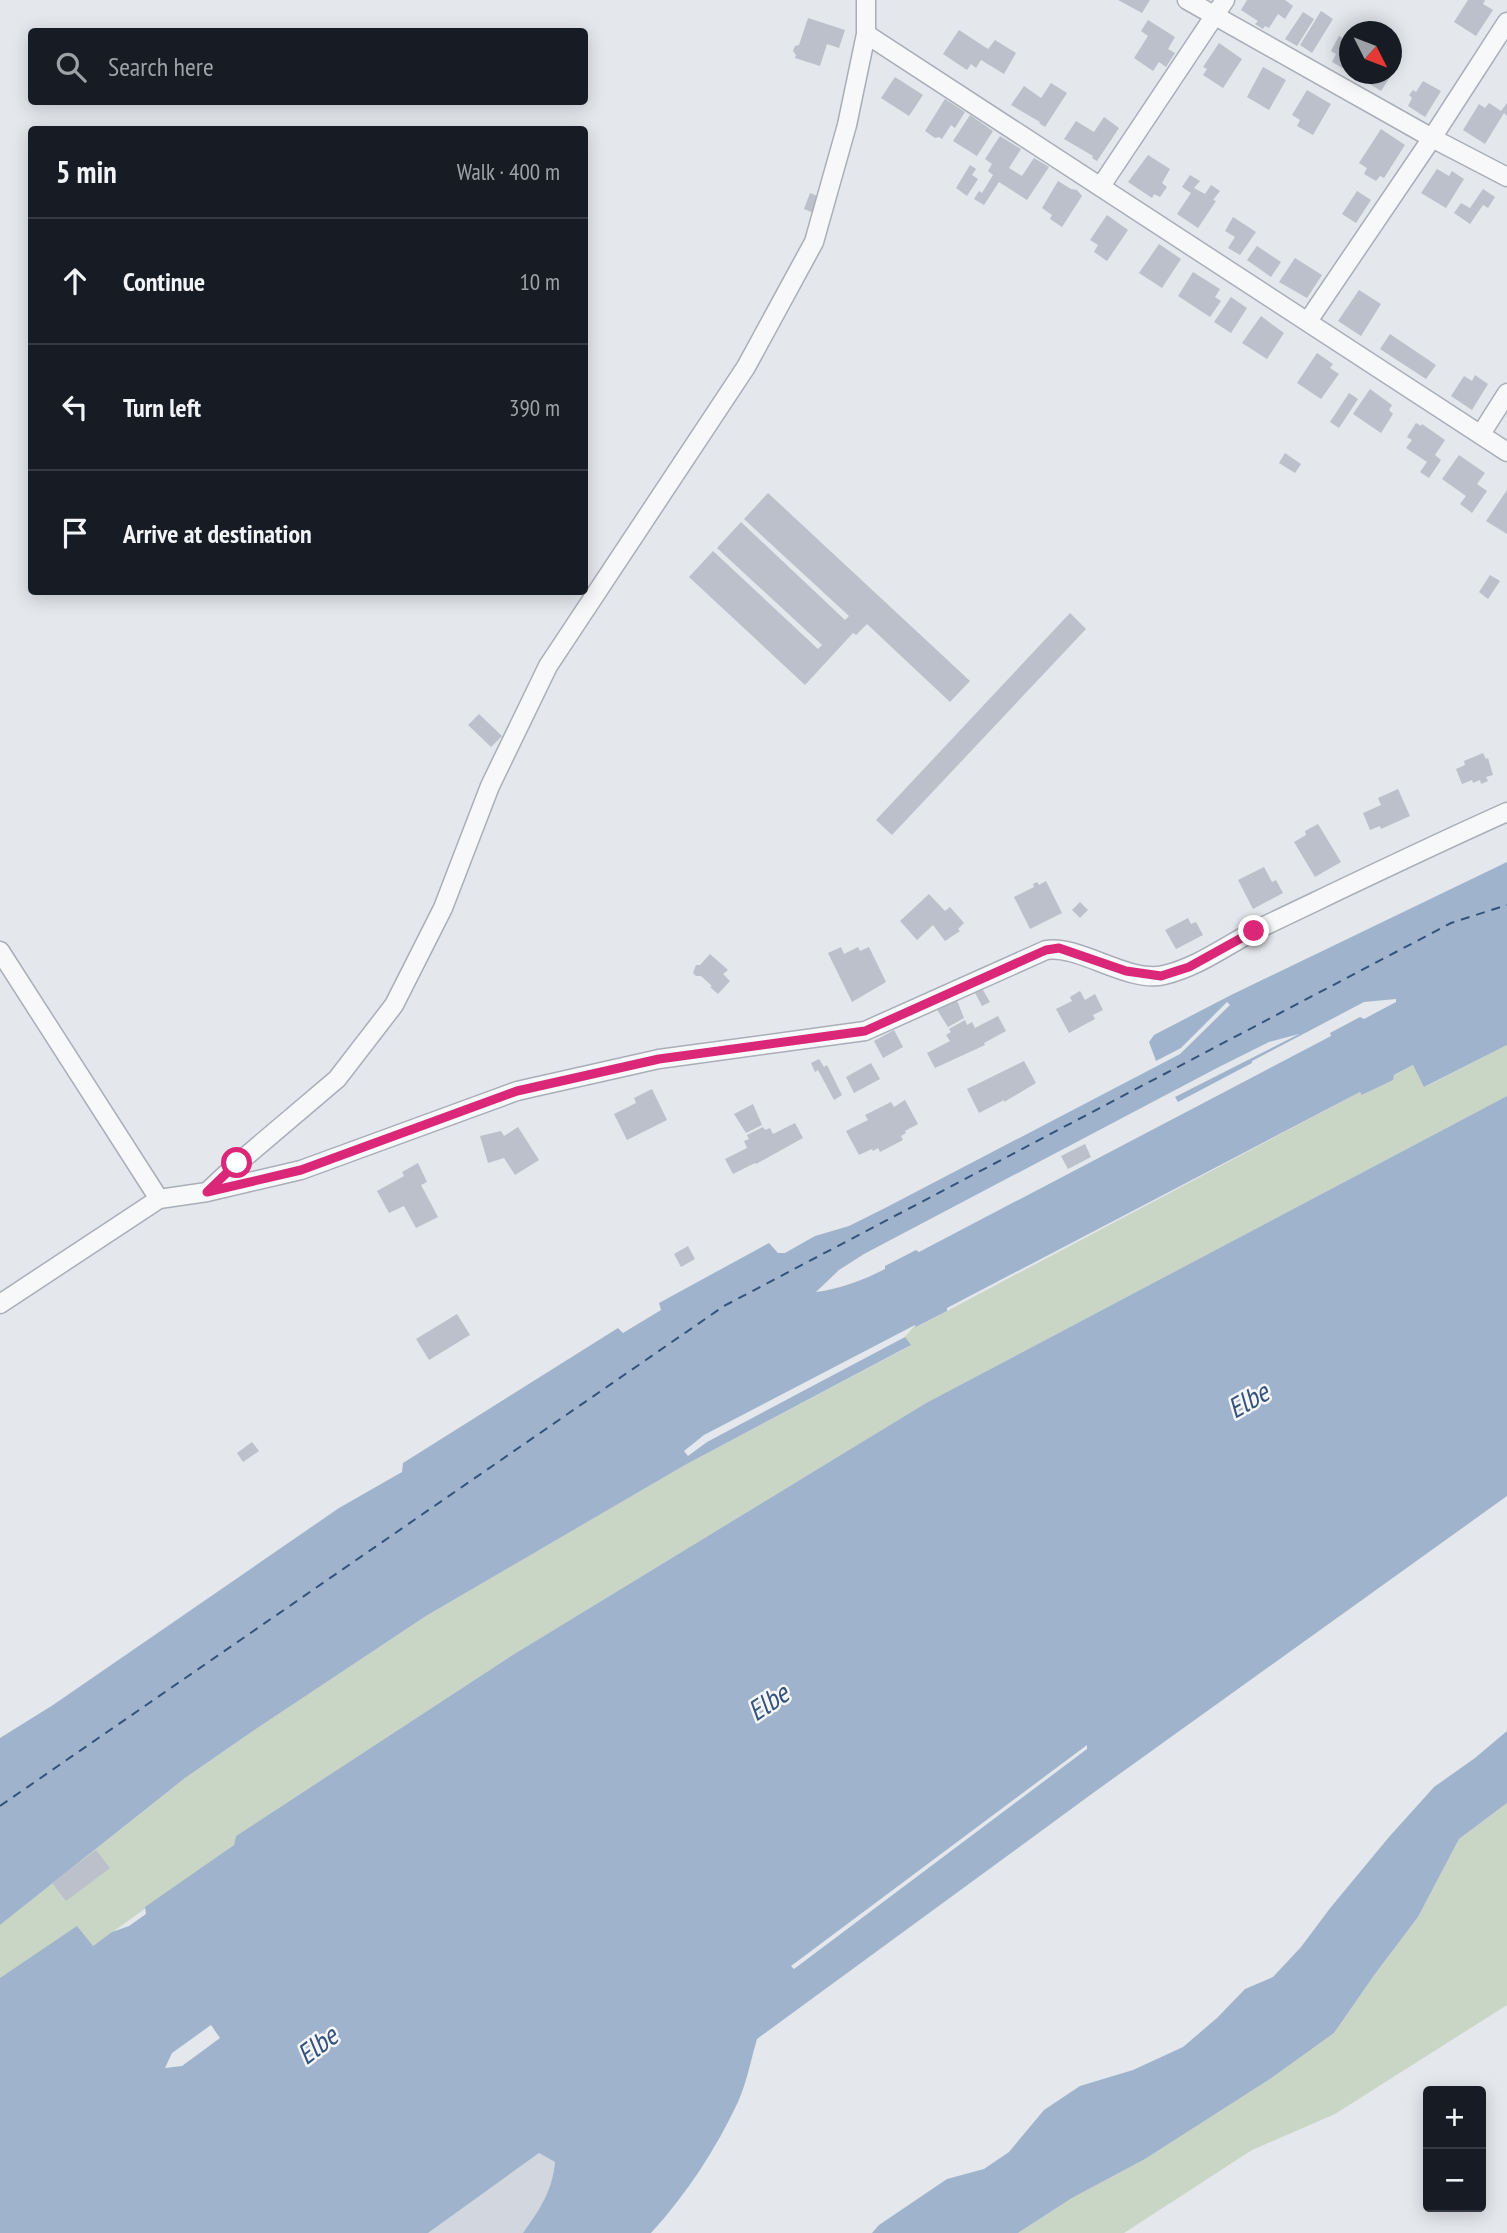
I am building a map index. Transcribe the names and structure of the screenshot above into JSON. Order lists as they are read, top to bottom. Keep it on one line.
{"water":["Elbe"],"north":"bottom right","page":{"search":"Search here","heading":["5 min","Walk · 400 m"],"list":[["Continue","10 m"],["Turn left","390 m"],"Arrive at destination"],"map_buttons":["+","−"]}}
